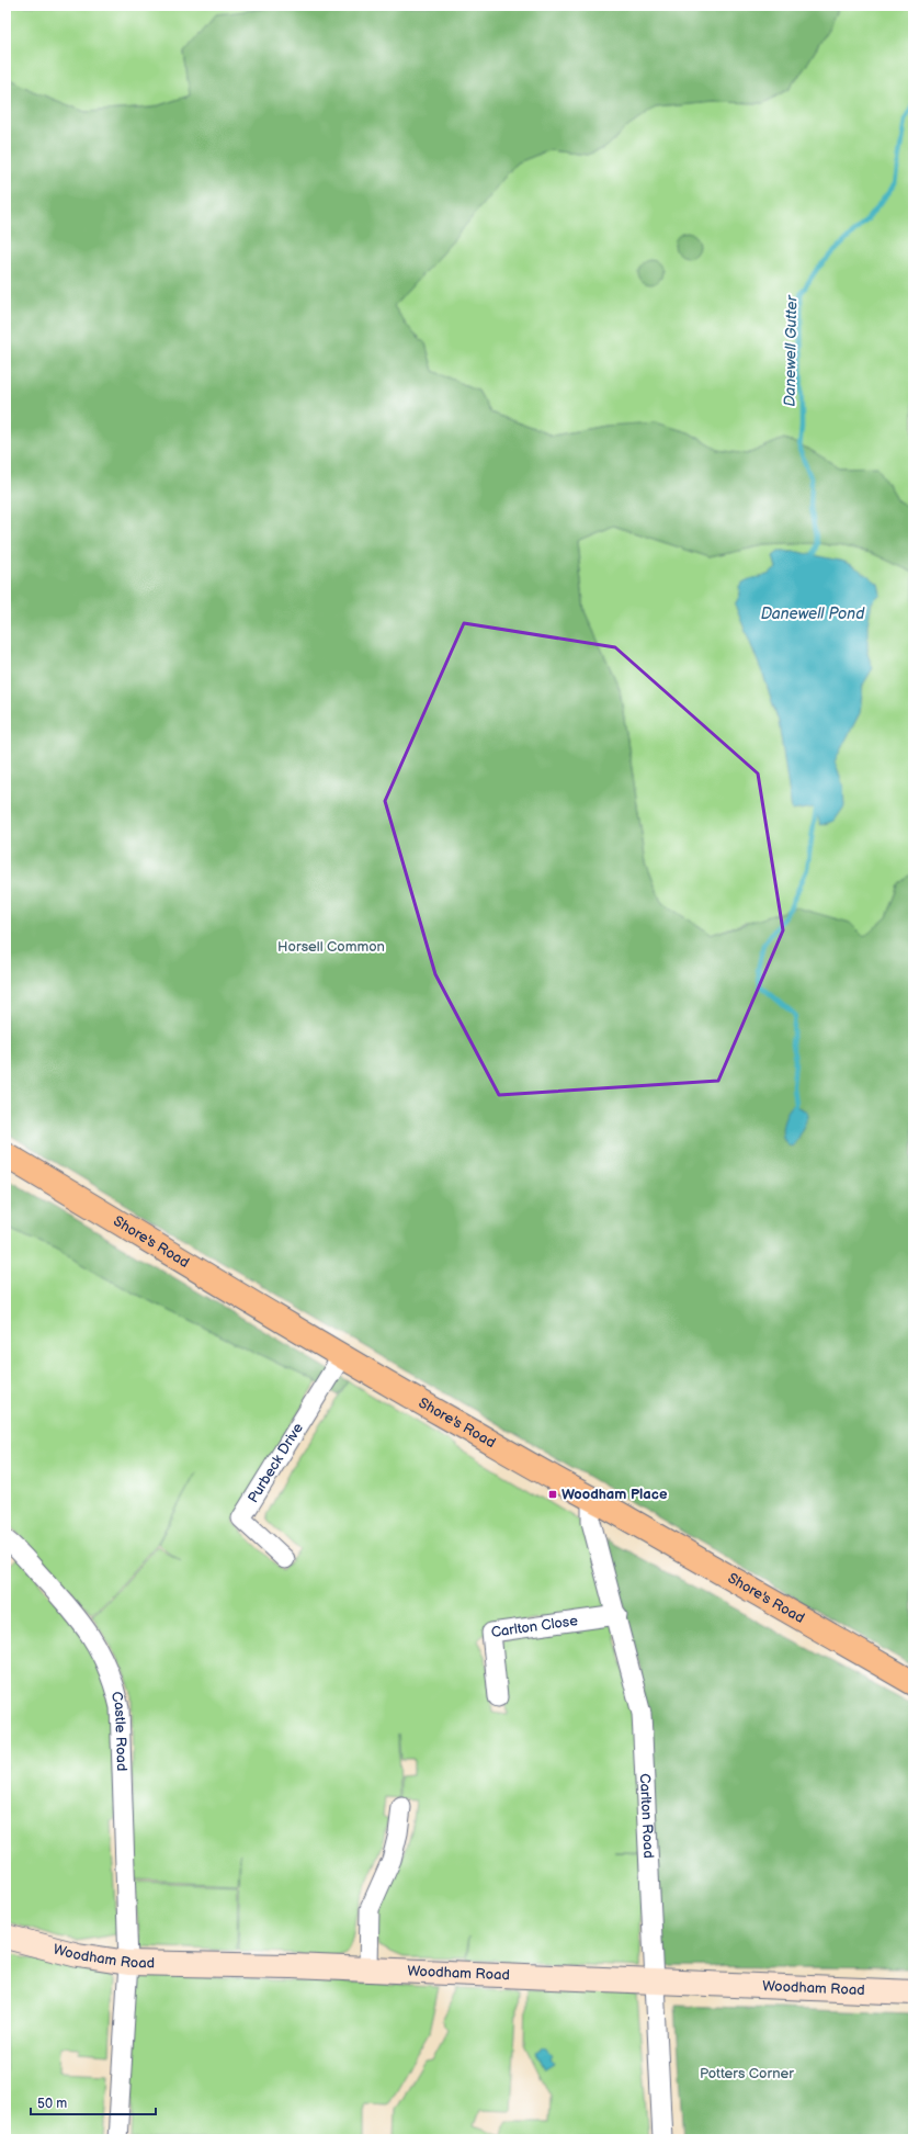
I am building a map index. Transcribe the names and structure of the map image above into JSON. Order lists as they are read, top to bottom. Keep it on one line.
{"streets":{"main road":["Shore's Road"],"street":["Purbeck Drive","Carlton Close","Castle Road","Carlton Road","Woodham Road"]},"crossings":[["Shore's Road","Purbeck Drive"],["Shore's Road","Carlton Road"],["Carlton Close","Carlton Road"],["Castle Road","Woodham Road"],["Carlton Road","Woodham Road"]],"water":["Danewell Gutter","Danewell Pond"],"parks":["Horsell Common","Potters Corner"],"places":{"transit":["Woodham Place"]},"scale_bar":"50 m"}
